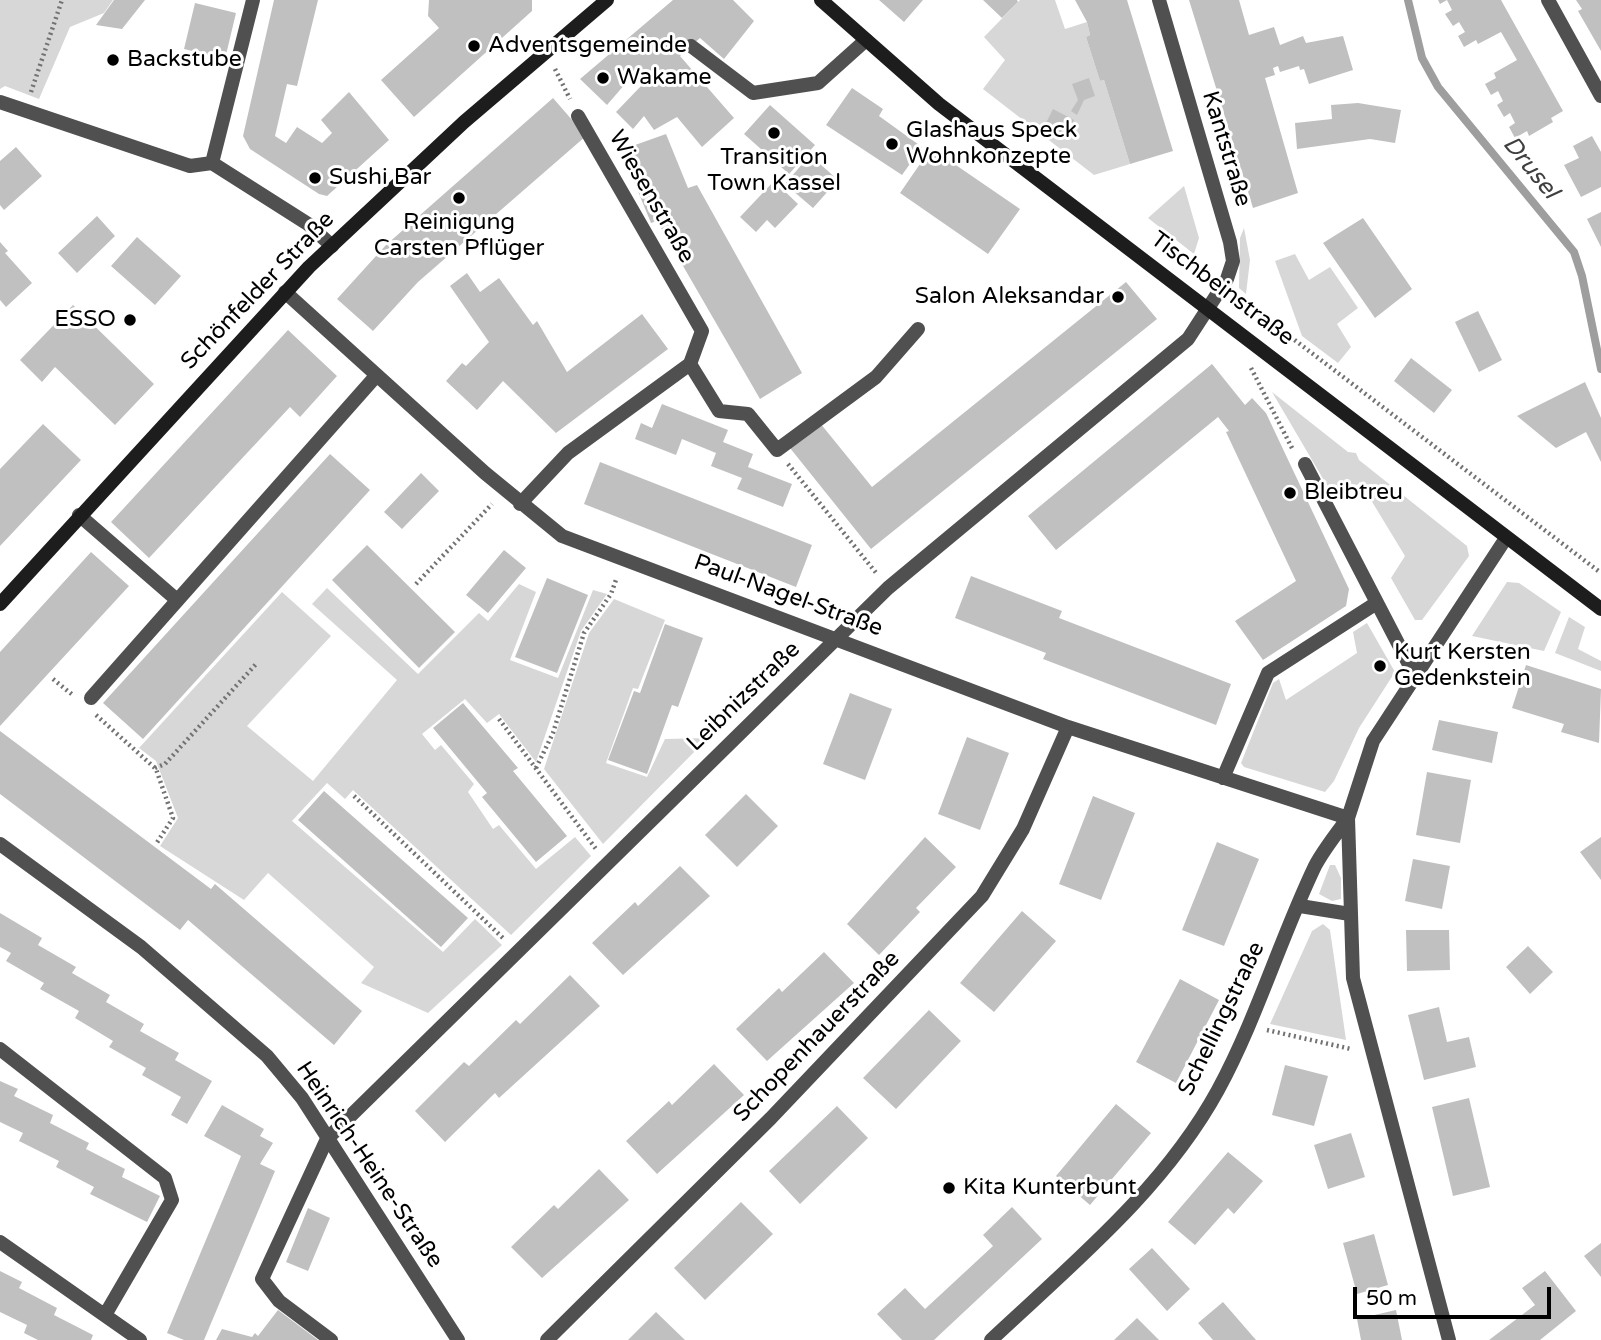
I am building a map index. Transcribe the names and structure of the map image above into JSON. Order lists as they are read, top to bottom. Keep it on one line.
{"streets":{"main road":["Tischbeinstraße","Schönfelder Straße"],"street":["Kantstraße","Wiesenstraße","Paul-Nagel-Straße","Leibnizstraße","Schellingstraße","Schopenhauerstraße","Heinrich-Heine-Straße"]},"crossings":[["Kantstraße","Tischbeinstraße"],["Kantstraße","Leibnizstraße"],["Wiesenstraße","Schönfelder Straße"],["Tischbeinstraße","Leibnizstraße"],["Schönfelder Straße","Paul-Nagel-Straße"],["Paul-Nagel-Straße","Leibnizstraße"],["Paul-Nagel-Straße","Schellingstraße"],["Paul-Nagel-Straße","Schopenhauerstraße"],["Leibnizstraße","Heinrich-Heine-Straße"]],"water":["Drusel"],"places":["Adventsgemeinde","Backstube","Wakame","Transition Town Kassel","Glashaus Speck Wohnkonzepte","Sushi Bar","Reinigung Carsten Pflüger","Salon Aleksandar","ESSO","Bleibtreu","Kurt Kersten Gedenkstein","Kita Kunterbunt"],"scale_bar":"50 m"}
